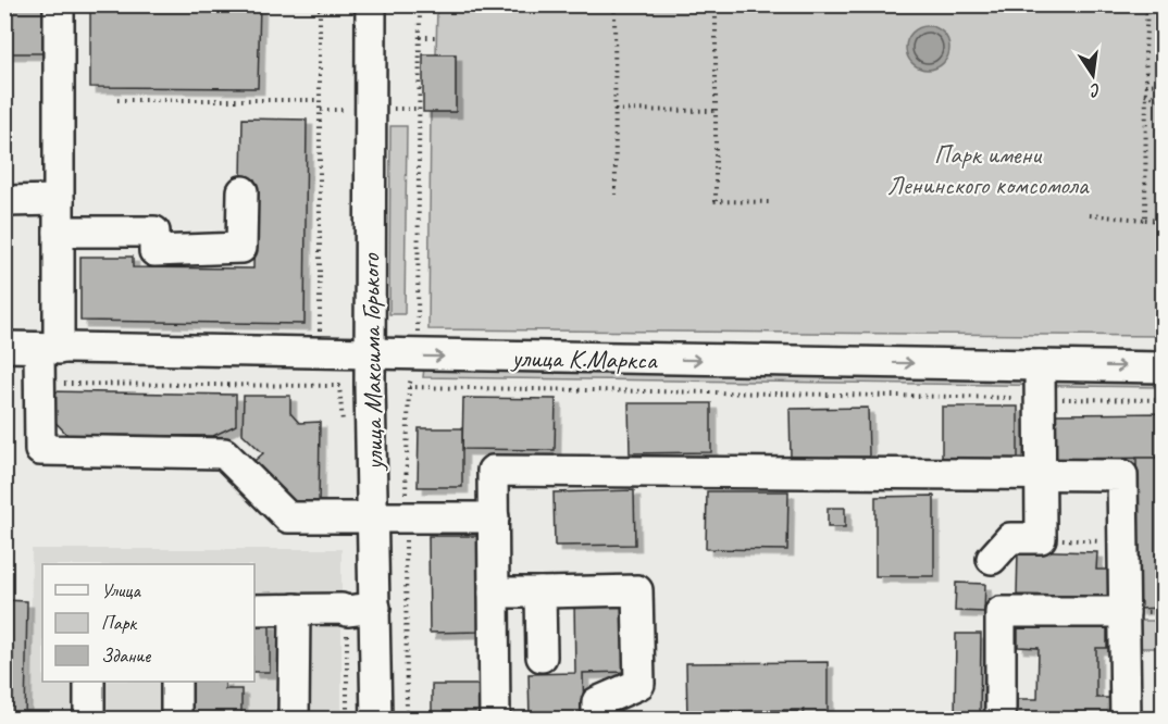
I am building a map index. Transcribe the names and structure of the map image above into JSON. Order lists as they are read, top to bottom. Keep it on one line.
{"streets":{"street":["улица К.Маркса","улица Максима Горького"]},"crossings":[["улица К.Маркса","улица Максима Горького"]],"parks":["Парк имени Ленинского комсомола"],"legend":["Улица","Парк","Здание"],"north":"bottom"}
